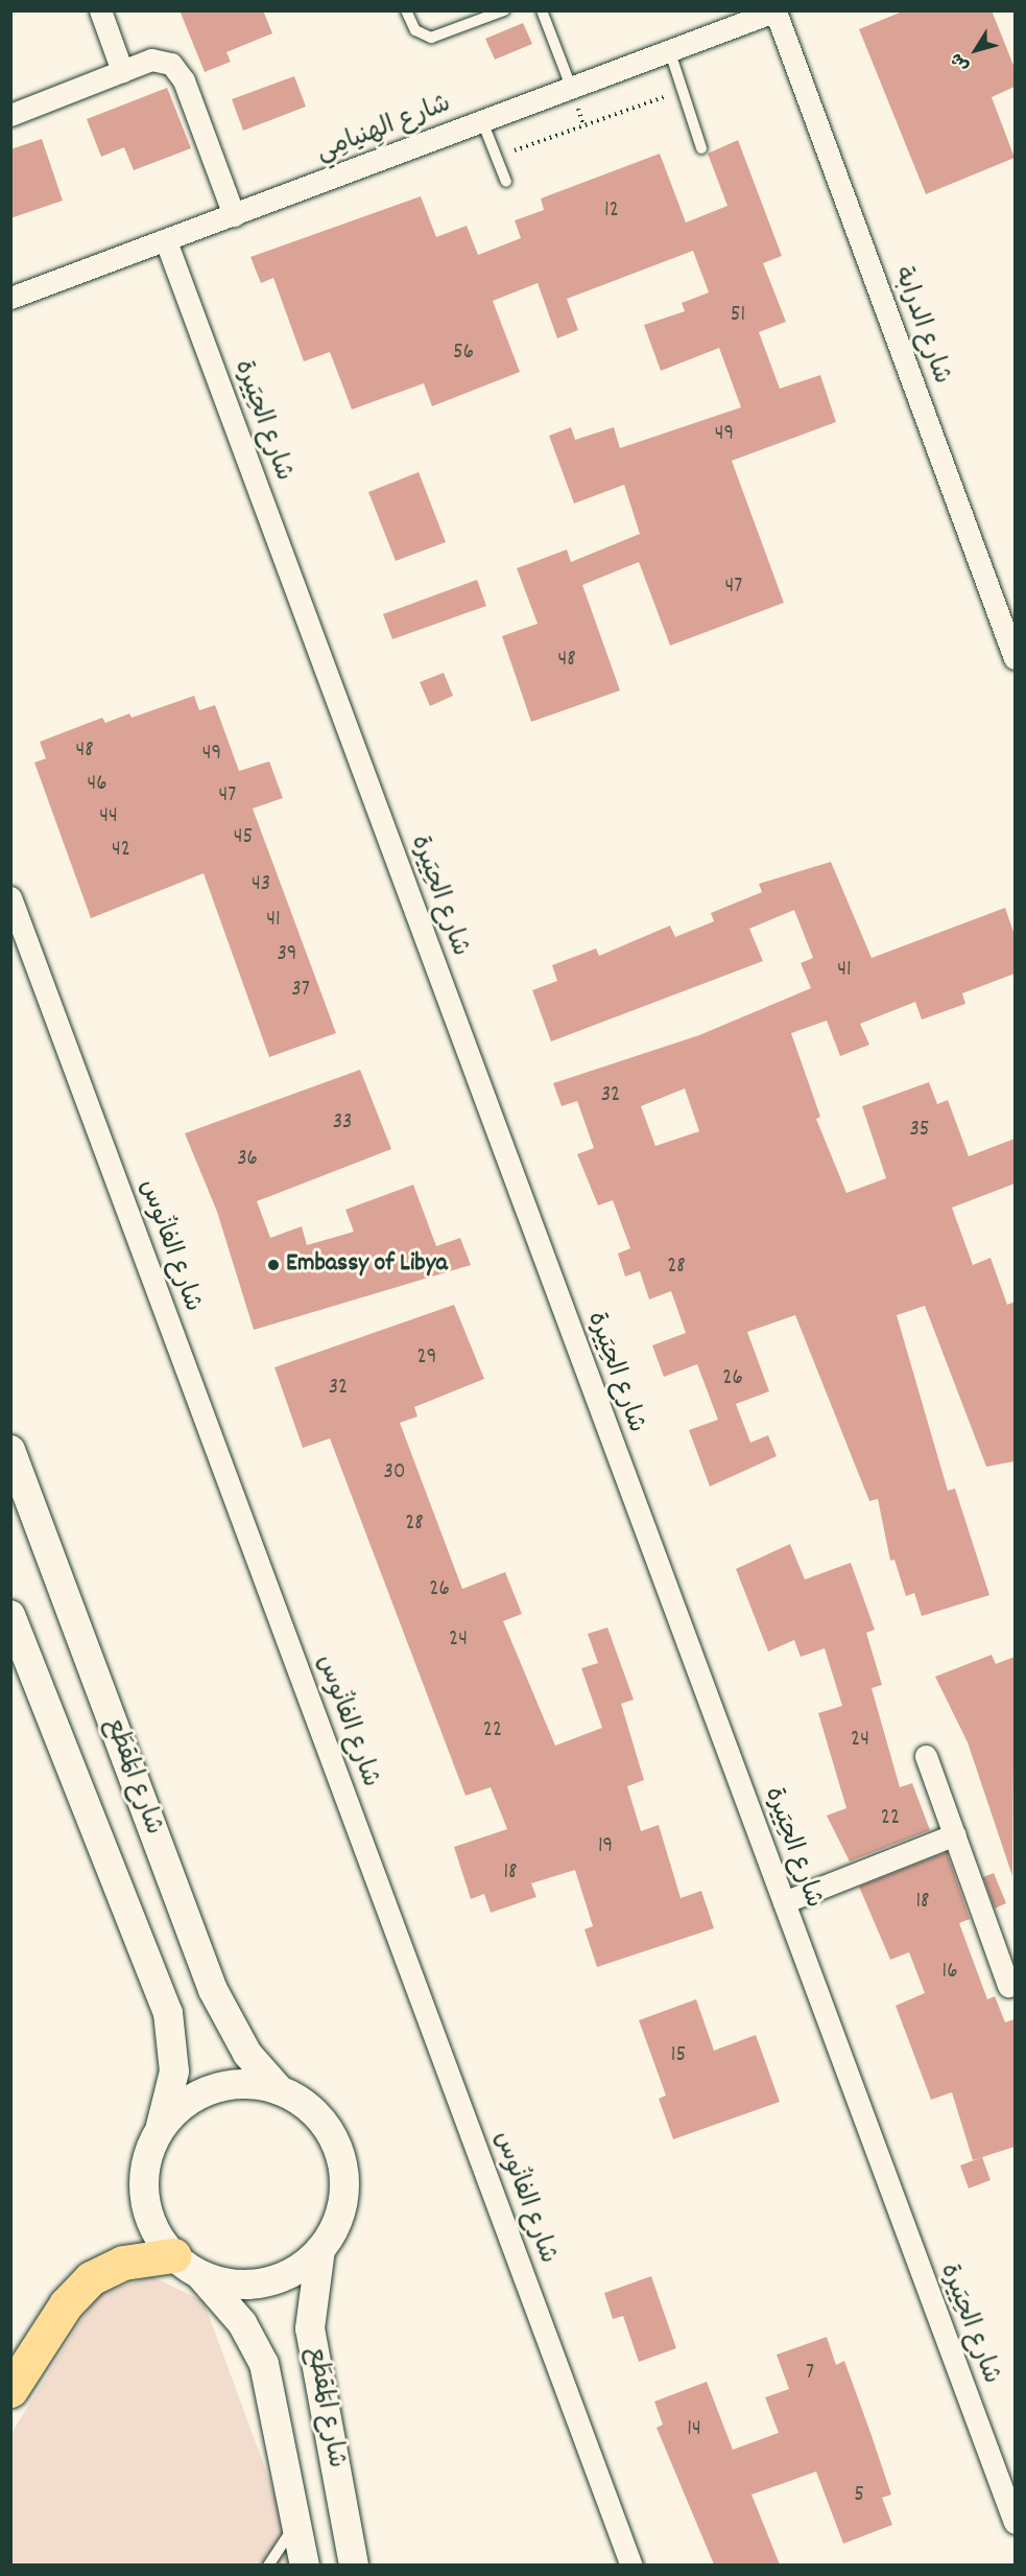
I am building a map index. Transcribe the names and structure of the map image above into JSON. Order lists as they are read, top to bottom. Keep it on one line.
{"streets":{"street":["شارع الهِنيامِي","شارع الدرابة","شارع الحِيَيرة","شارع الفانُوس","شارع المَقطَع"]},"crossings":[["شارع الهِنيامِي","شارع الدرابة"],["شارع الهِنيامِي","شارع الحِيَيرة"]],"places":["Embassy of Libya"],"house_numbers":["12","51","56","49","47","48","48","49","46","47","44","45","42","43","41","39","41","37","32","33","35","36","28","29","26","32","30","28","26","24","22","24","22","19","18","18","16","15","7","14","5"],"north":"bottom left"}
